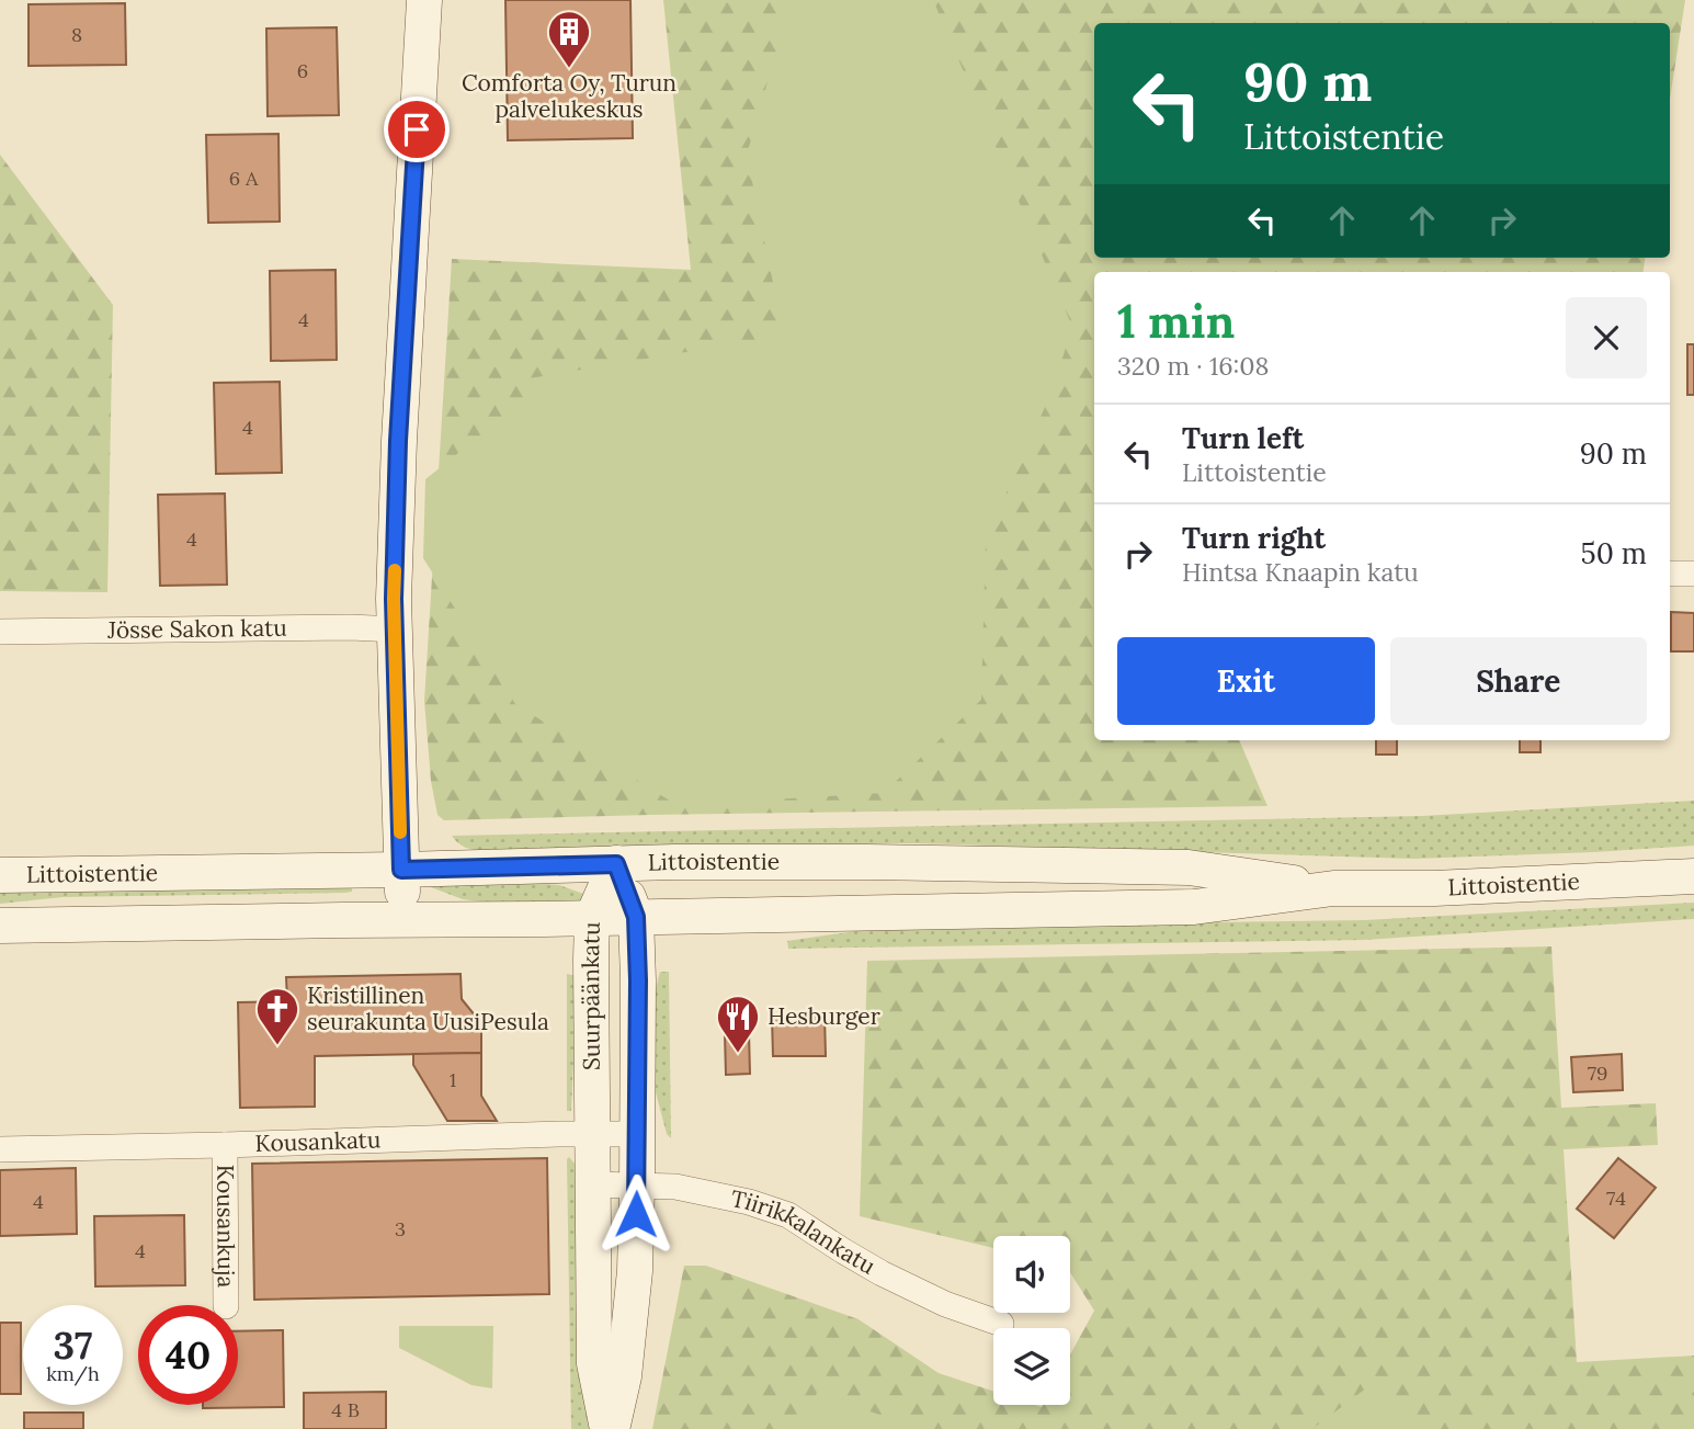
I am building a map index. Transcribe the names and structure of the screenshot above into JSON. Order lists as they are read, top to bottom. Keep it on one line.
{"streets":{"main road":["Littoistentie","Suurpäänkatu"],"street":["Jösse Sakon katu","Kousankatu","Kousankuja","Tiirikkalankatu"]},"crossings":[["Littoistentie","Suurpäänkatu"],["Suurpäänkatu","Kousankatu"],["Suurpäänkatu","Tiirikkalankatu"],["Kousankatu","Kousankuja"]],"places":{"building":["Comforta Oy, Turun palvelukeskus"],"church":["Kristillinen seurakunta UusiPesula"],"restaurant":["Hesburger"]},"house_numbers":["8","6","6 A","4","4","4","79","1","74","4","3","4","4 B"],"page":{"turn":["90 m","Littoistentie"],"heading":["1 min","320 m · 16:08"],"list":[{"name":"Turn left","note":"Littoistentie","value":"90 m"},{"name":"Turn right","note":"Hintsa Knaapin katu","value":"50 m"}],"buttons":["Exit","Share"],"speed":"37 km/h","limit":"40"}}
